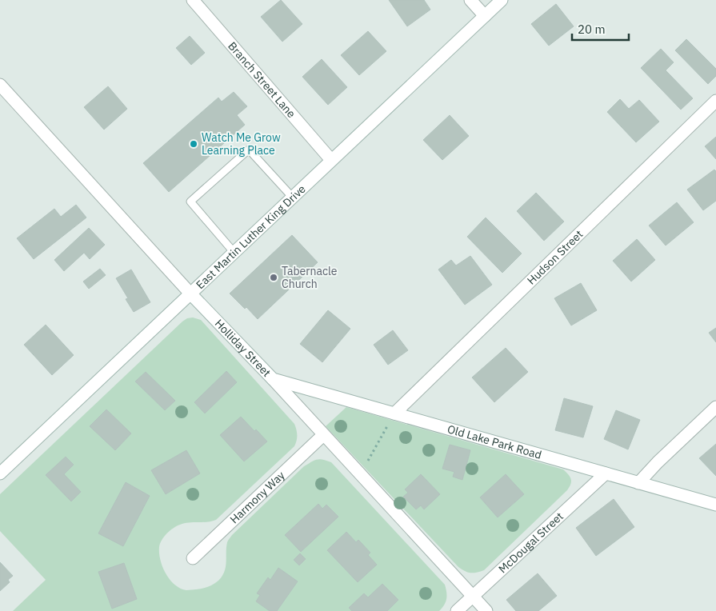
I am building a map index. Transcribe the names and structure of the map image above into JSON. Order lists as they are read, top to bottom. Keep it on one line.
{"streets":{"street":["Branch Street Lane","East Martin Luther King Drive","Hudson Street","Holliday Street","Old Lake Park Road","Harmony Way","McDougal Street"]},"crossings":[["Branch Street Lane","East Martin Luther King Drive"],["East Martin Luther King Drive","Holliday Street"],["Hudson Street","Old Lake Park Road"],["Holliday Street","Old Lake Park Road"],["Holliday Street","Harmony Way"],["Holliday Street","McDougal Street"],["Old Lake Park Road","McDougal Street"]],"places":["Watch Me Grow Learning Place","Tabernacle Church"],"scale_bar":"20 m"}
